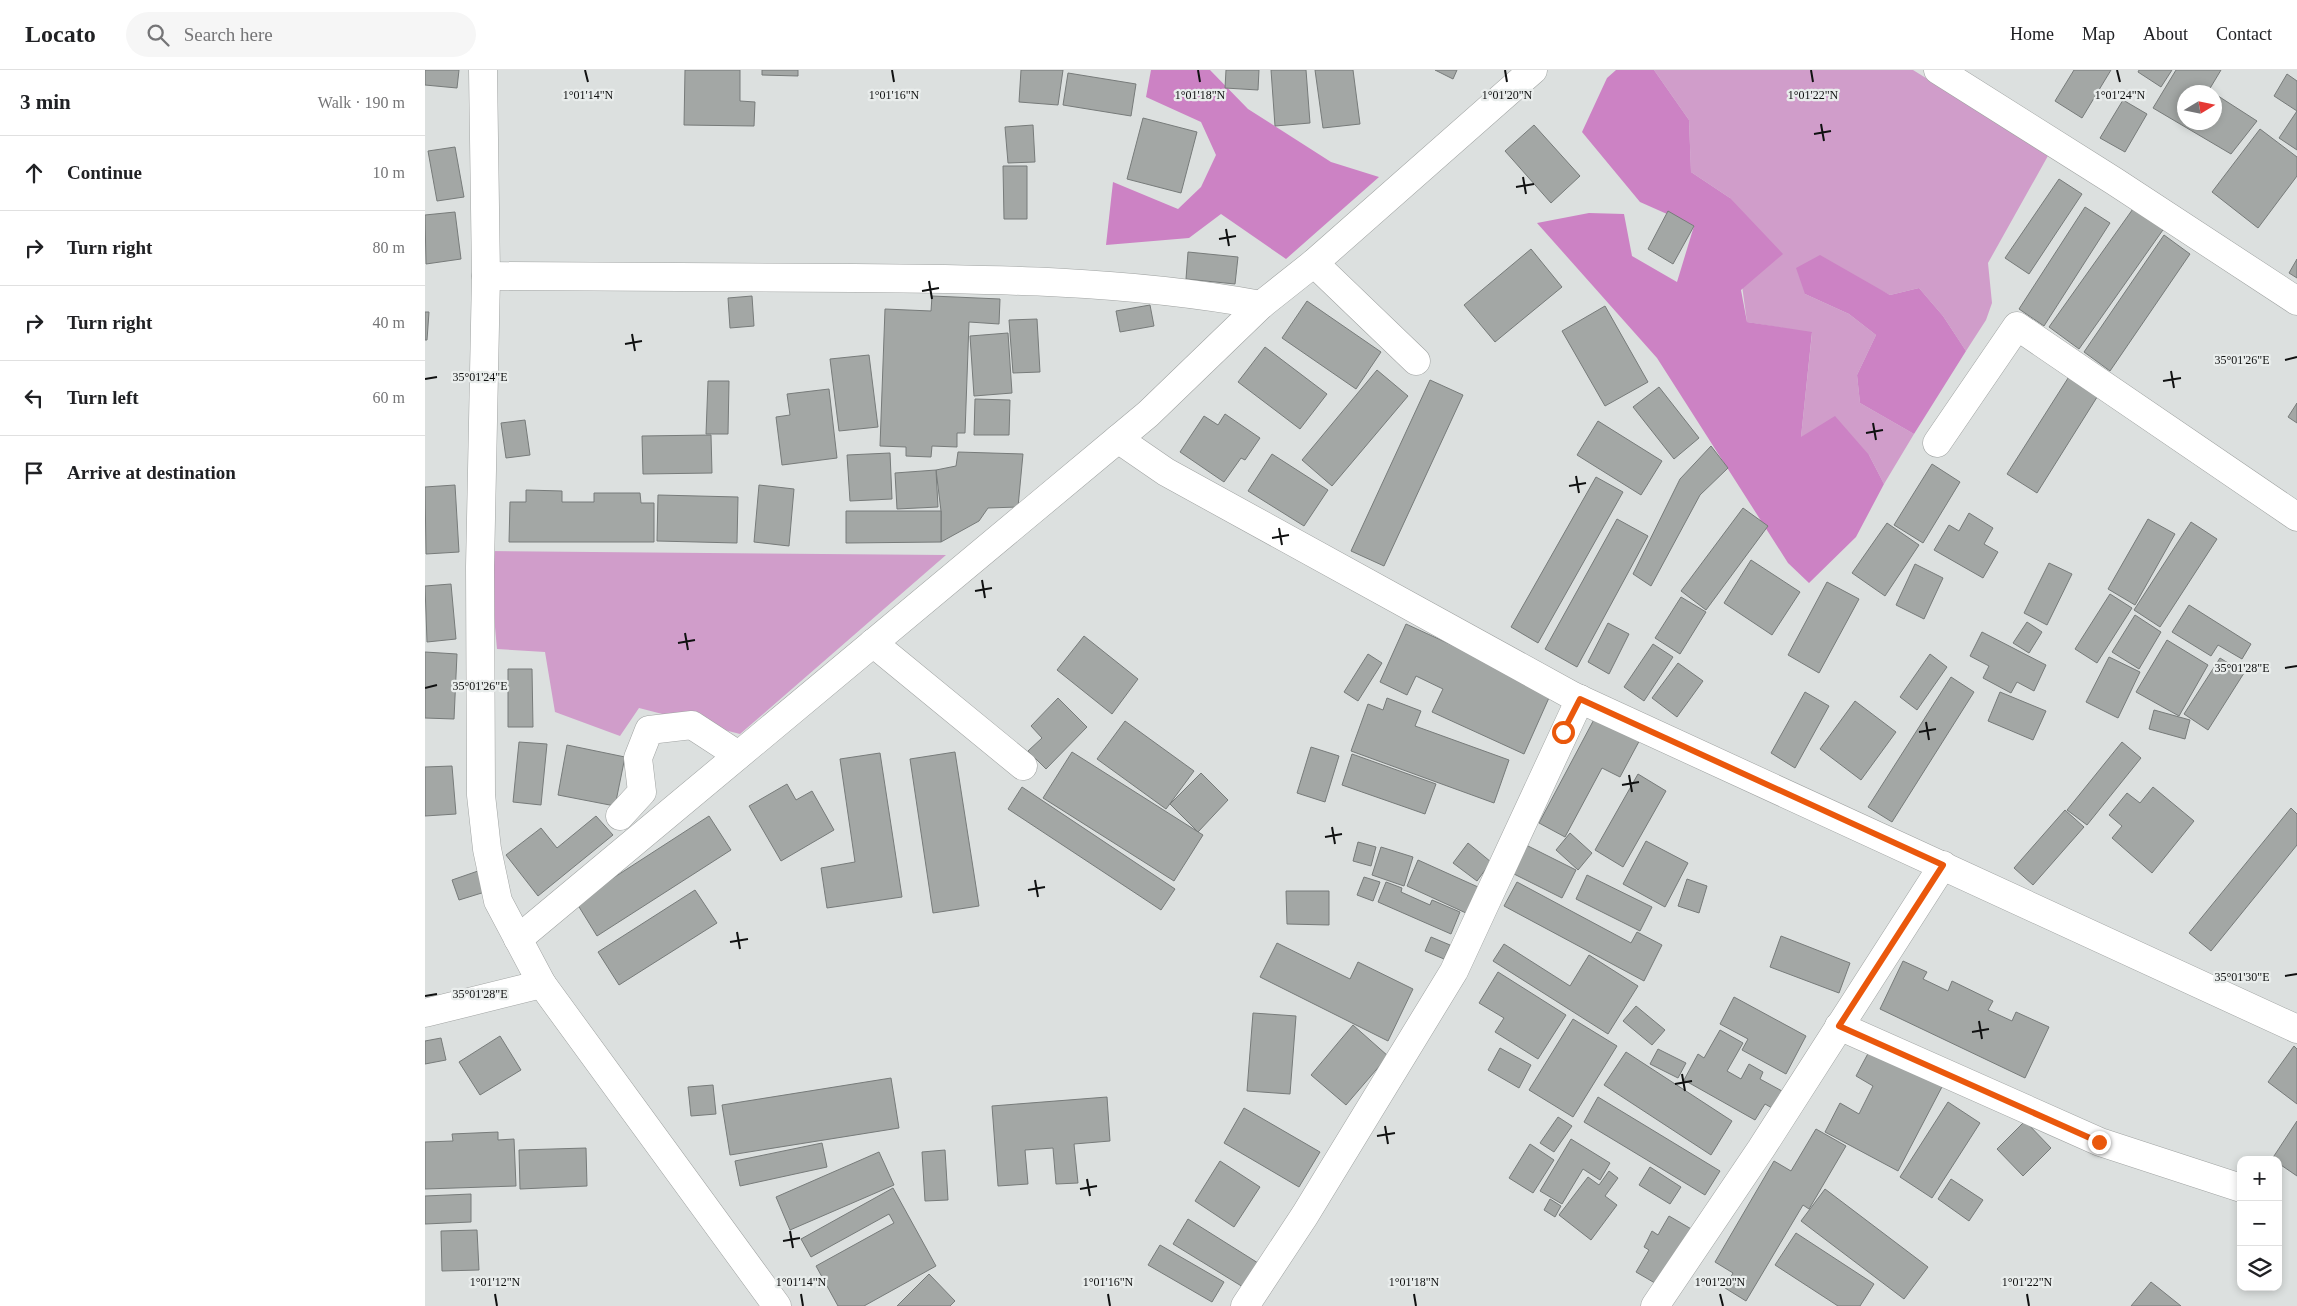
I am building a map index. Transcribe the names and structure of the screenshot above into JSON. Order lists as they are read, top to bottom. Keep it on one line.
{"north":"right","page":{"header":"Locato","search":"Search here","nav":["Home","Map","About","Contact"],"heading":["3 min","Walk · 190 m"],"list":[["Continue","10 m"],["Turn right","80 m"],["Turn right","40 m"],["Turn left","60 m"],"Arrive at destination"],"map_buttons":["+","−"]},"coordinates":["1°01'14\"N","1°01'16\"N","1°01'18\"N","1°01'20\"N","1°01'22\"N","1°01'24\"N","35°01'26\"E","35°01'24\"E","35°01'28\"E","35°01'30\"E","1°01'12\"N"]}
